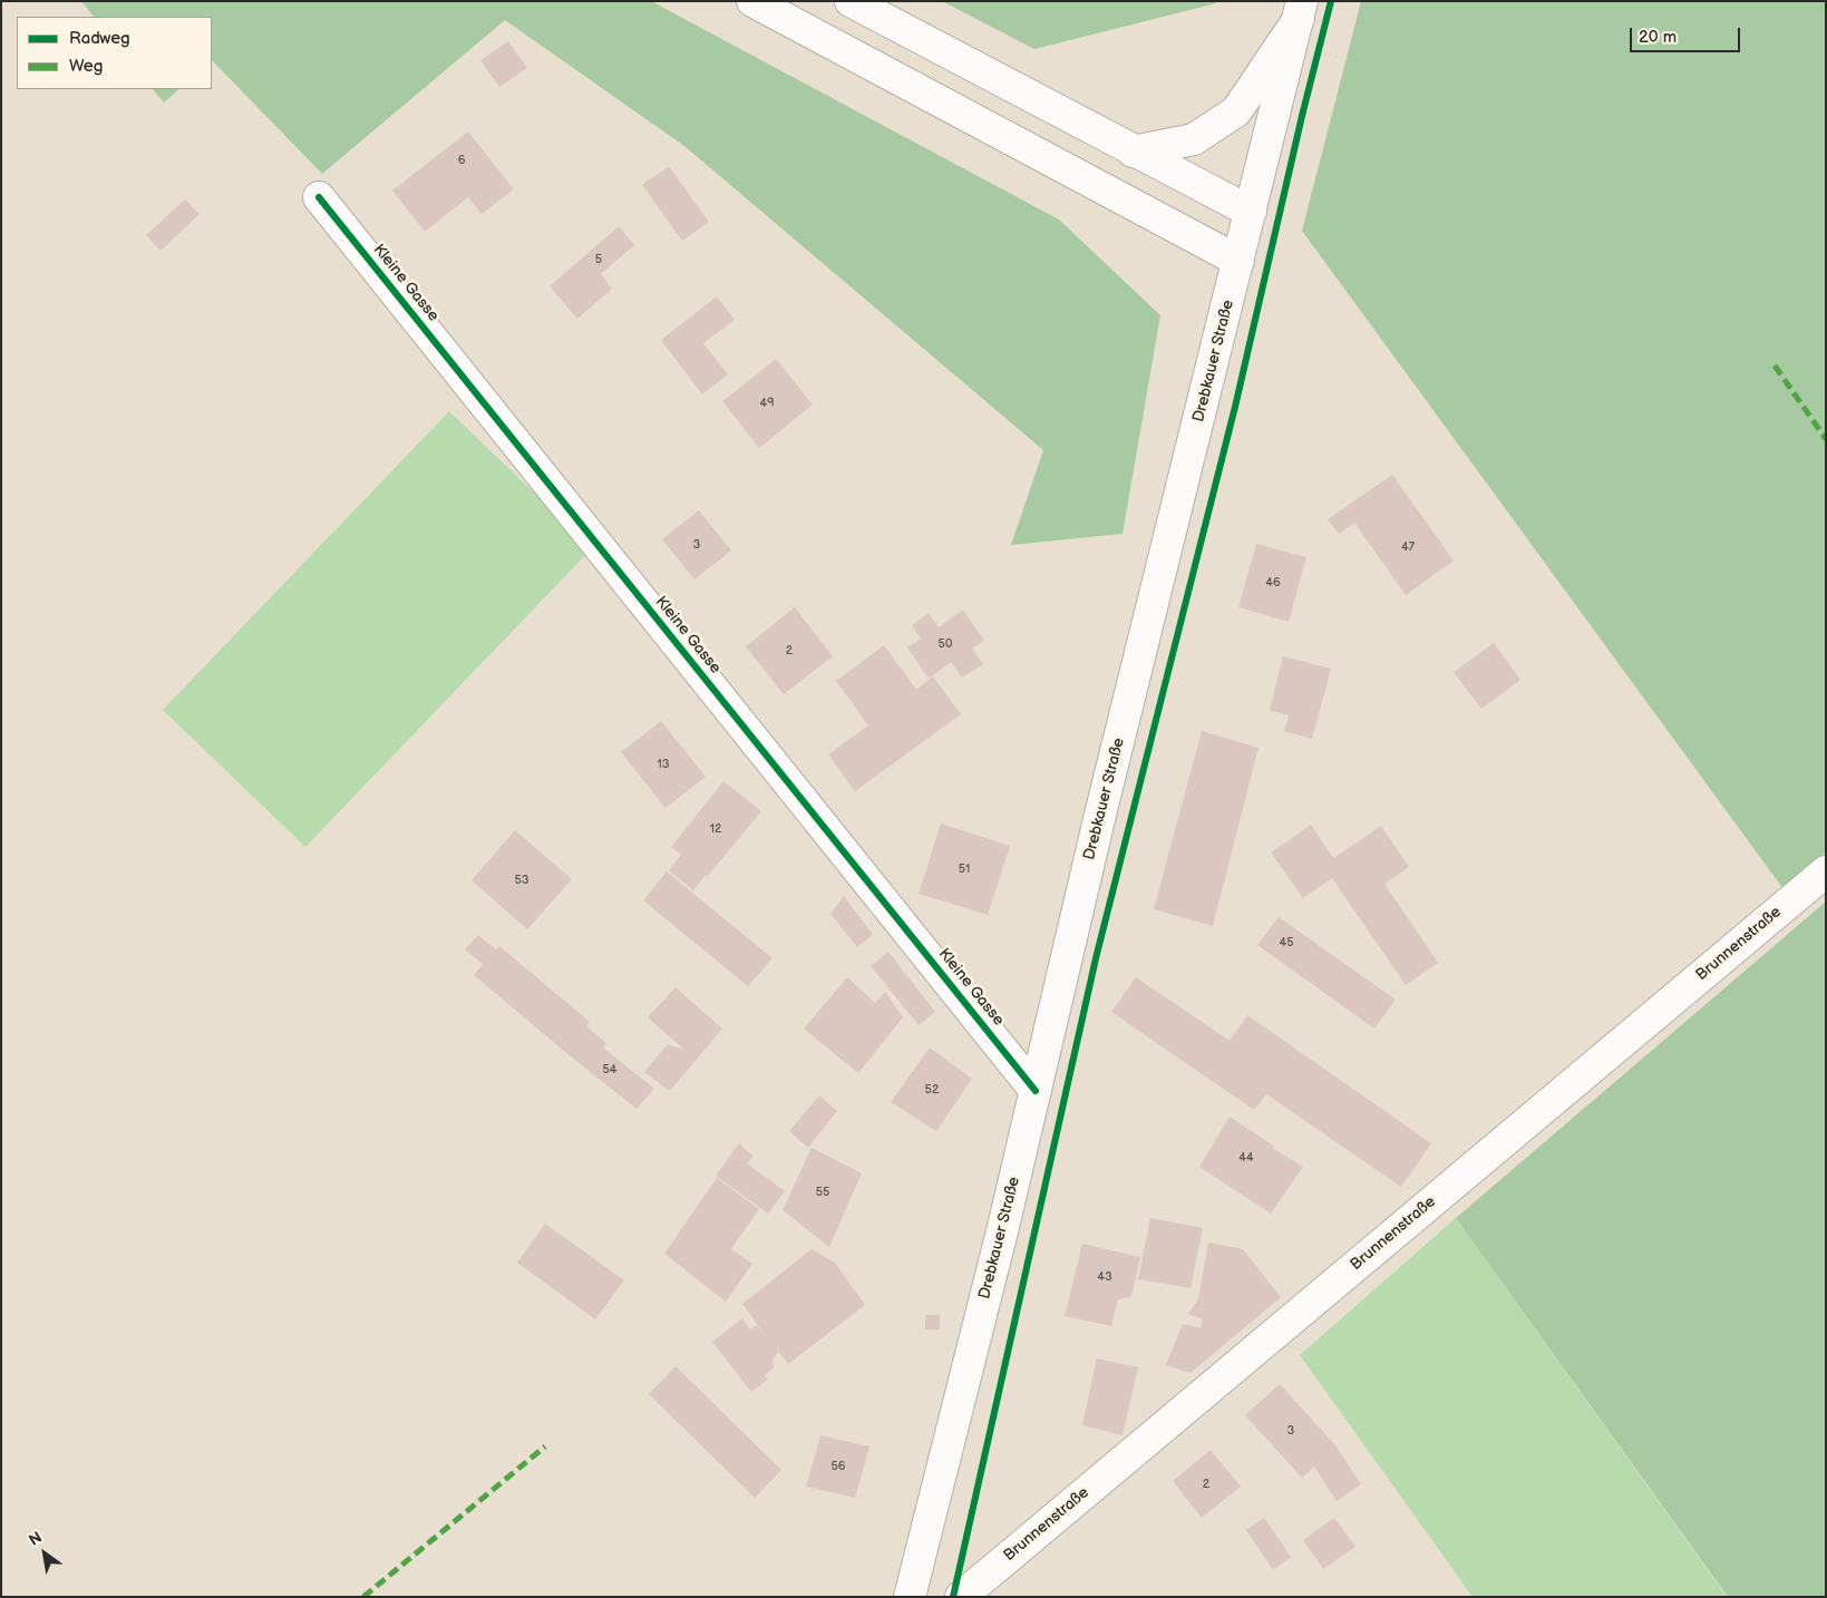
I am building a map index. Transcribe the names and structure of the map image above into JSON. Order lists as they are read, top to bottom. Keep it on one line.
{"streets":{"main road":["Kleine Gasse","Drebkauer Straße","Brunnenstraße"]},"crossings":[["Kleine Gasse","Drebkauer Straße"]],"house_numbers":["6","5","49","3","47","46","50","2","13","12","51","53","45","54","52","44","55","43","3","56","2"],"legend":["Radweg","Weg"],"scale_bar":"20 m","north":"top left"}
